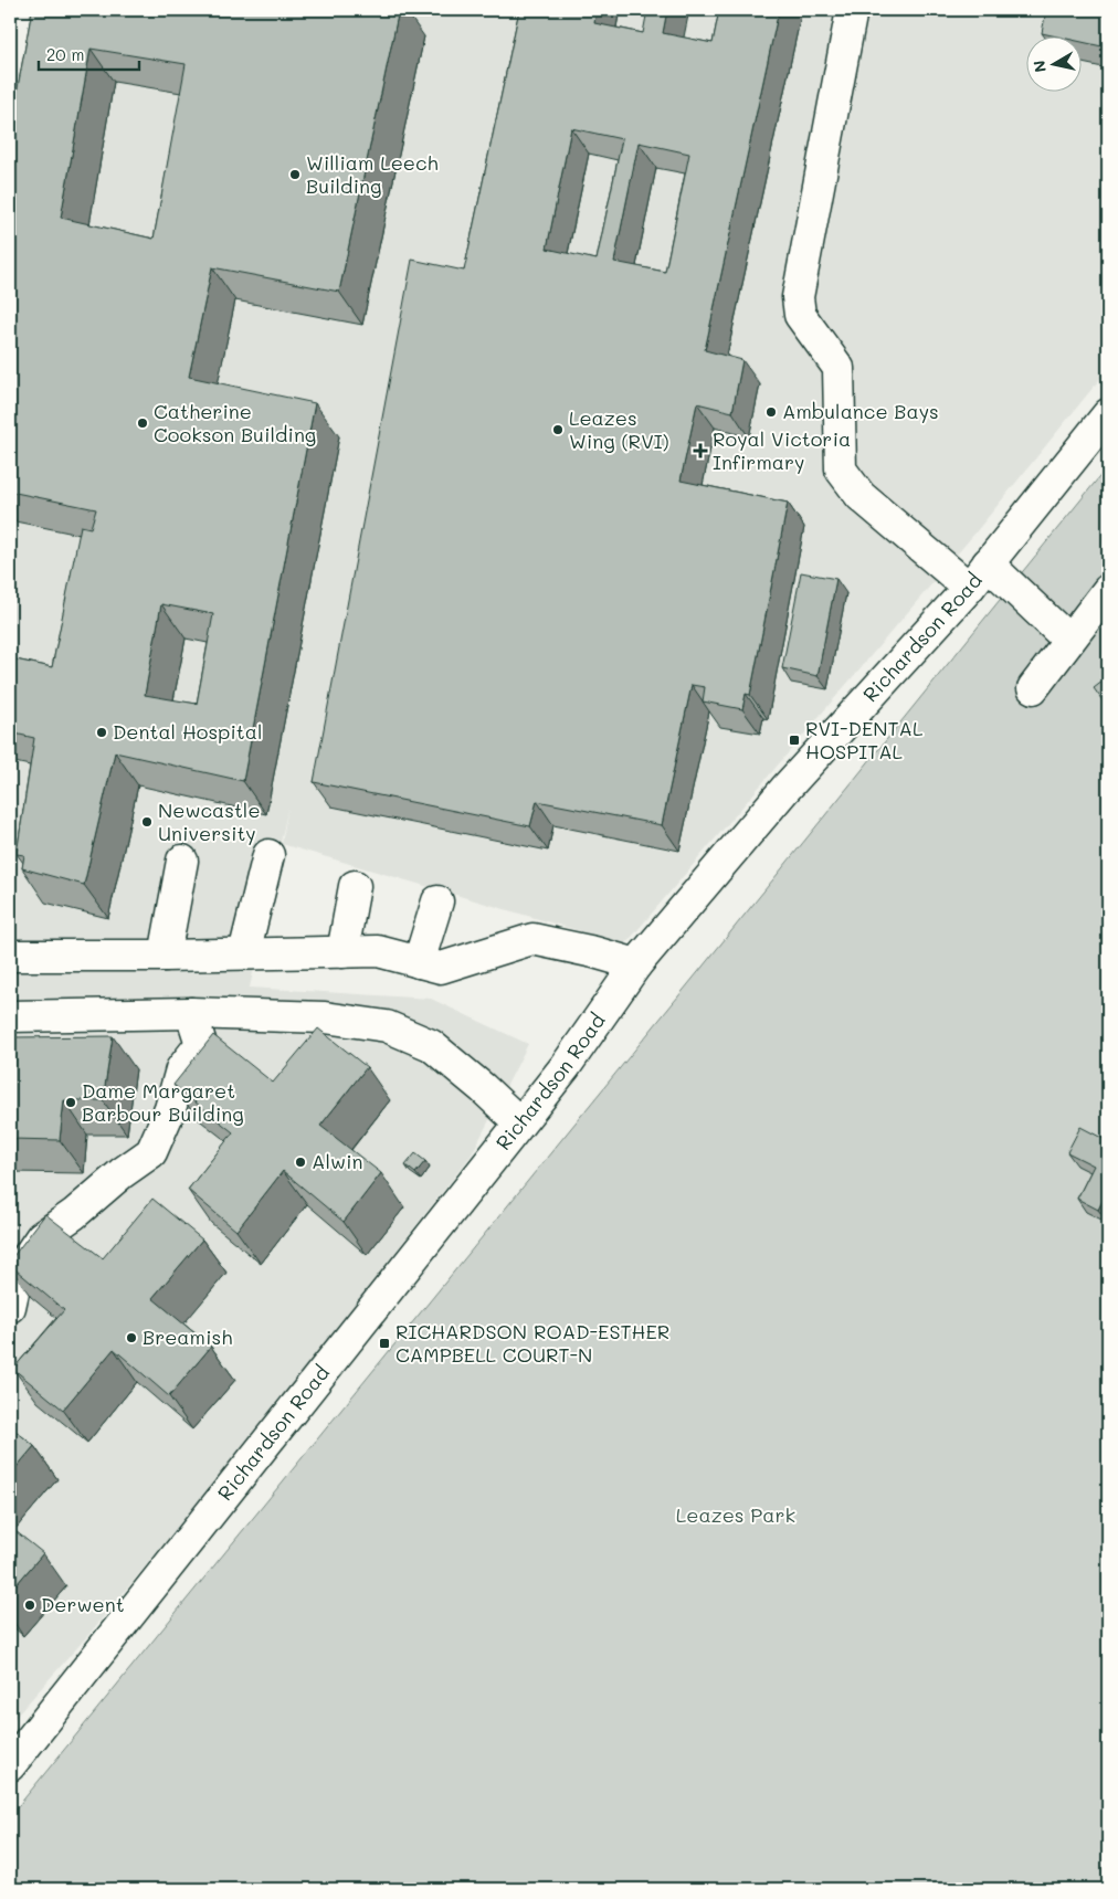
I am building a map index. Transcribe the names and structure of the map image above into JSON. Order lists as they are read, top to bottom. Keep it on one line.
{"streets":{"street":["Richardson Road"]},"parks":["Leazes Park"],"places":{"other":["William Leech Building","Ambulance Bays","Catherine Cookson Building","Leazes Wing (RVI)","Dental Hospital","Newcastle University","Dame Margaret Barbour Building","Alwin","Breamish","Derwent"],"health":["Royal Victoria Infirmary"],"transit":["RVI-DENTAL HOSPITAL","RICHARDSON ROAD-ESTHER CAMPBELL COURT-N"]},"scale_bar":"20 m","north":"left"}
